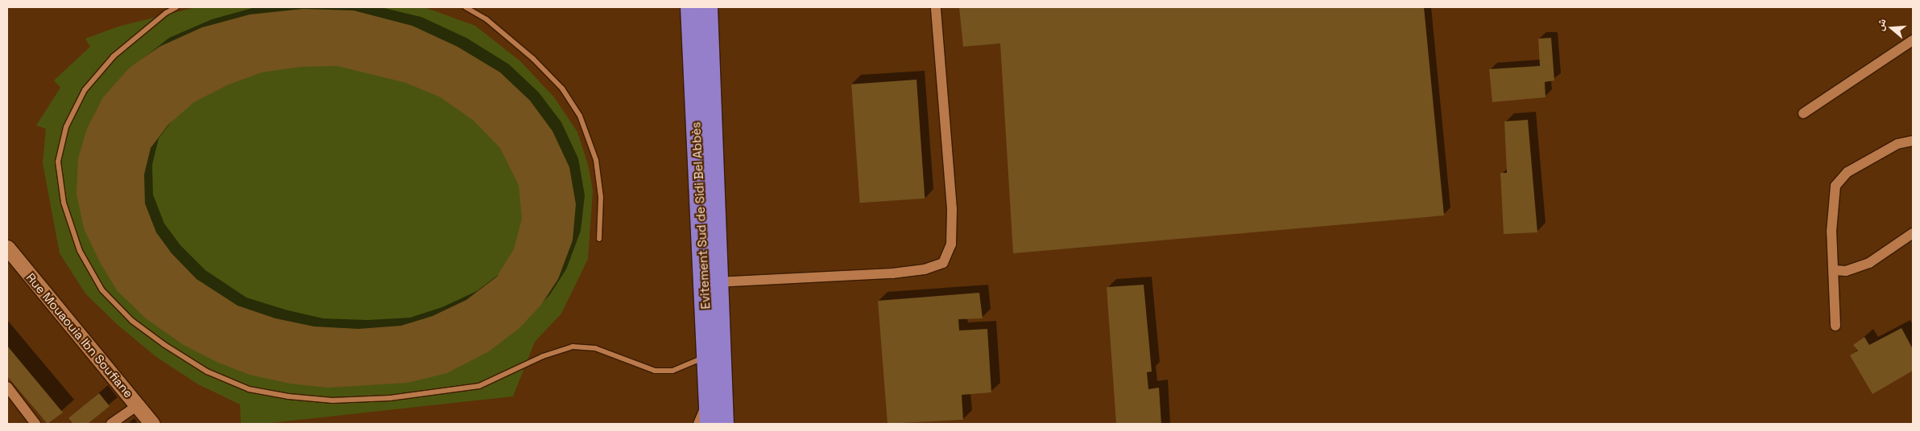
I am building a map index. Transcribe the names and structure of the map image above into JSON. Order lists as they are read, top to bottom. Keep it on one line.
{"streets":{"highway":["Evitement Sud de Sidi Bel Abbès"],"street":["Rue Mouaouia Ibn Soufiane"]},"north":"left"}
